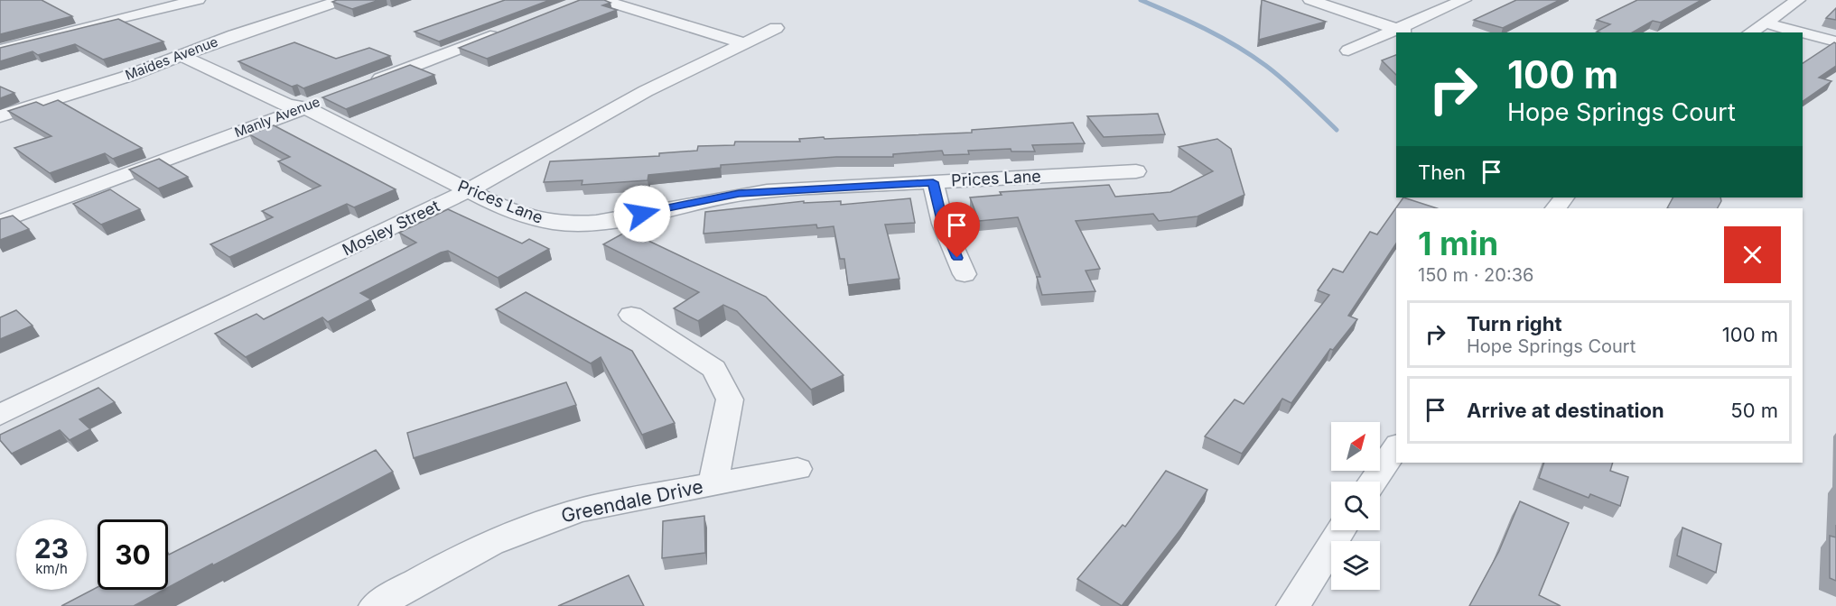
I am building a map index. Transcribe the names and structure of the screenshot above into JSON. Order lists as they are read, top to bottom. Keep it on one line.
{"streets":{"street":["Maides Avenue","Manly Avenue","Prices Lane","Mosley Street","Greendale Drive"]},"crossings":[["Maides Avenue","Prices Lane"],["Manly Avenue","Prices Lane"],["Prices Lane","Mosley Street"]],"north":"top right","page":{"turn":["100 m","Hope Springs Court"],"then":"Then","heading":["1 min","150 m · 20:36"],"list":[{"name":"Turn right","note":"Hope Springs Court","value":"100 m"},{"name":"Arrive at destination","value":"50 m"}],"speed":"23 km/h","limit":"30"}}
